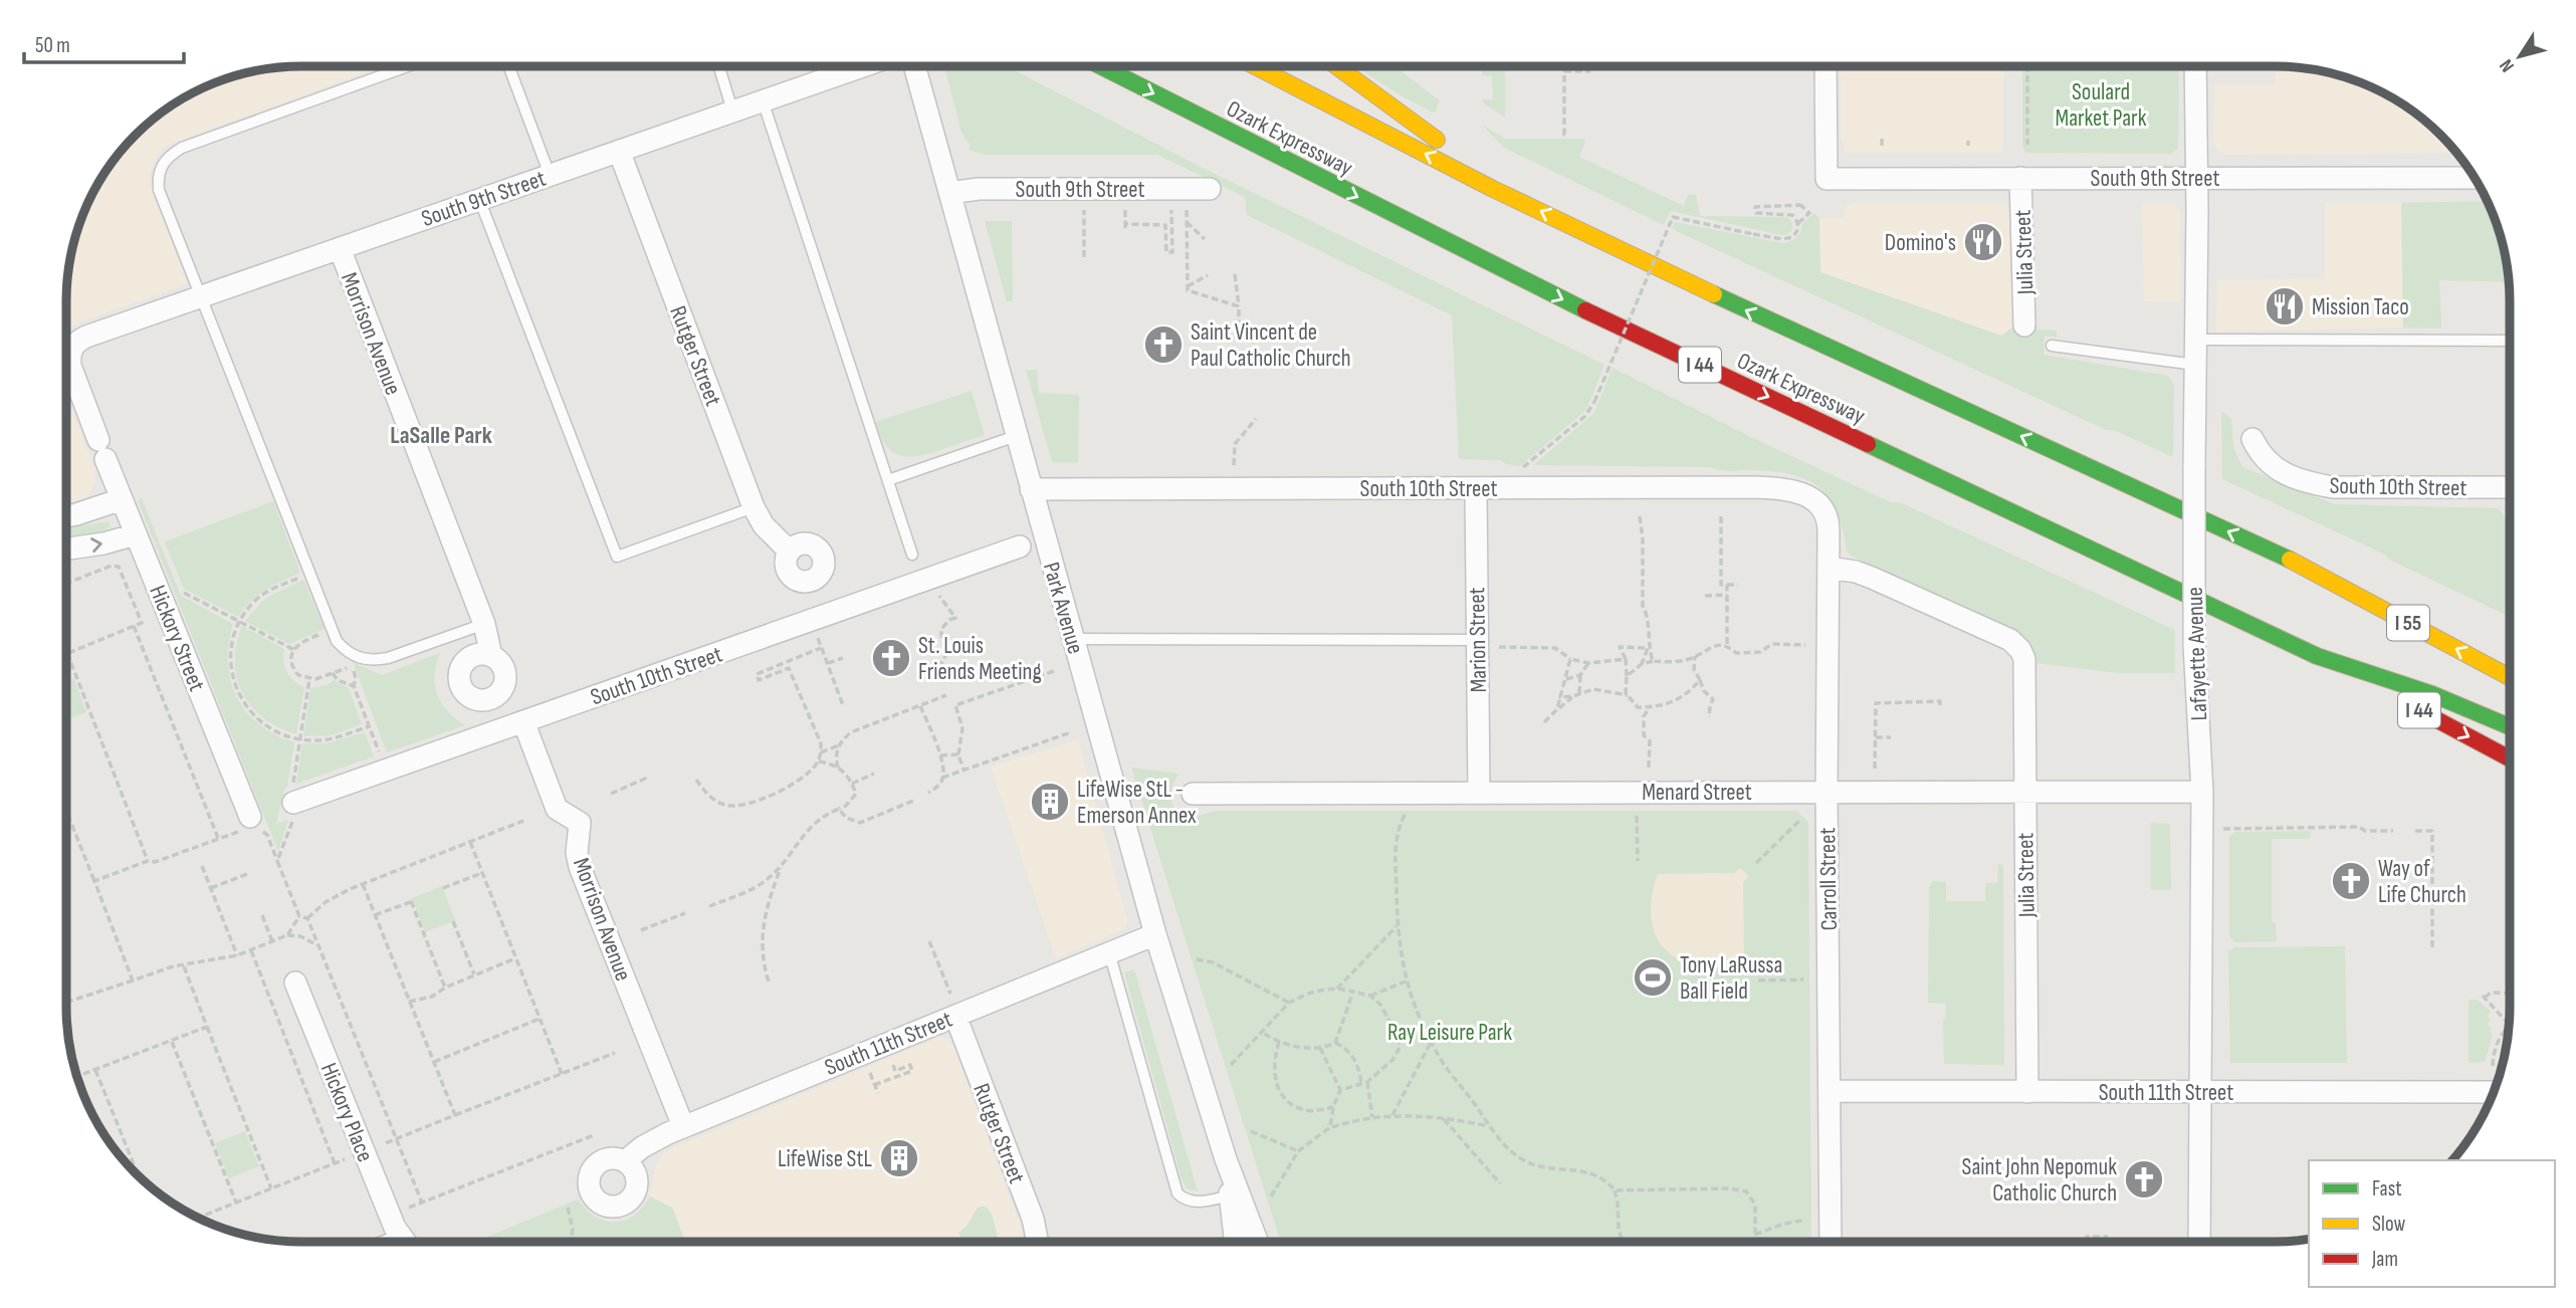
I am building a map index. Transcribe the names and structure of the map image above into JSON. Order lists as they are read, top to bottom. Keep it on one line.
{"streets":{"highway":["Ozark Expressway","I 44","I 55"],"street":["South 9th Street","Julia Street","Morrison Avenue","Rutger Street","South 10th Street","Park Avenue","Hickory Street","Marion Street","Lafayette Avenue","Menard Street","Carroll Street","South 11th Street","Hickory Place"]},"crossings":[["Ozark Expressway","I 44"],["South 9th Street","Julia Street"],["South 9th Street","Morrison Avenue"],["South 9th Street","Rutger Street"],["South 9th Street","Park Avenue"],["South 9th Street","Hickory Street"],["South 9th Street","Lafayette Avenue"],["Julia Street","Menard Street"],["Julia Street","Carroll Street"],["Julia Street","South 11th Street"],["Morrison Avenue","South 10th Street"],["Morrison Avenue","South 11th Street"],["Rutger Street","South 11th Street"],["South 10th Street","Park Avenue"],["South 10th Street","Marion Street"],["South 10th Street","Carroll Street"],["Park Avenue","South 11th Street"],["Marion Street","Menard Street"],["Lafayette Avenue","Menard Street"],["Lafayette Avenue","South 11th Street"],["Menard Street","Carroll Street"],["Carroll Street","South 11th Street"]],"districts":["LaSalle Park"],"parks":["Soulard Market Park","Ray Leisure Park"],"places":{"restaurant":["Domino's","Mission Taco"],"church":["Saint Vincent de Paul Catholic Church","St. Louis Friends Meeting","Way of Life Church","Saint John Nepomuk Catholic Church"],"building":["LifeWise StL - Emerson Annex","LifeWise StL"],"sports":["Tony LaRussa Ball Field"]},"legend":["Fast","Slow","Jam"],"scale_bar":"50 m","north":"bottom left"}
